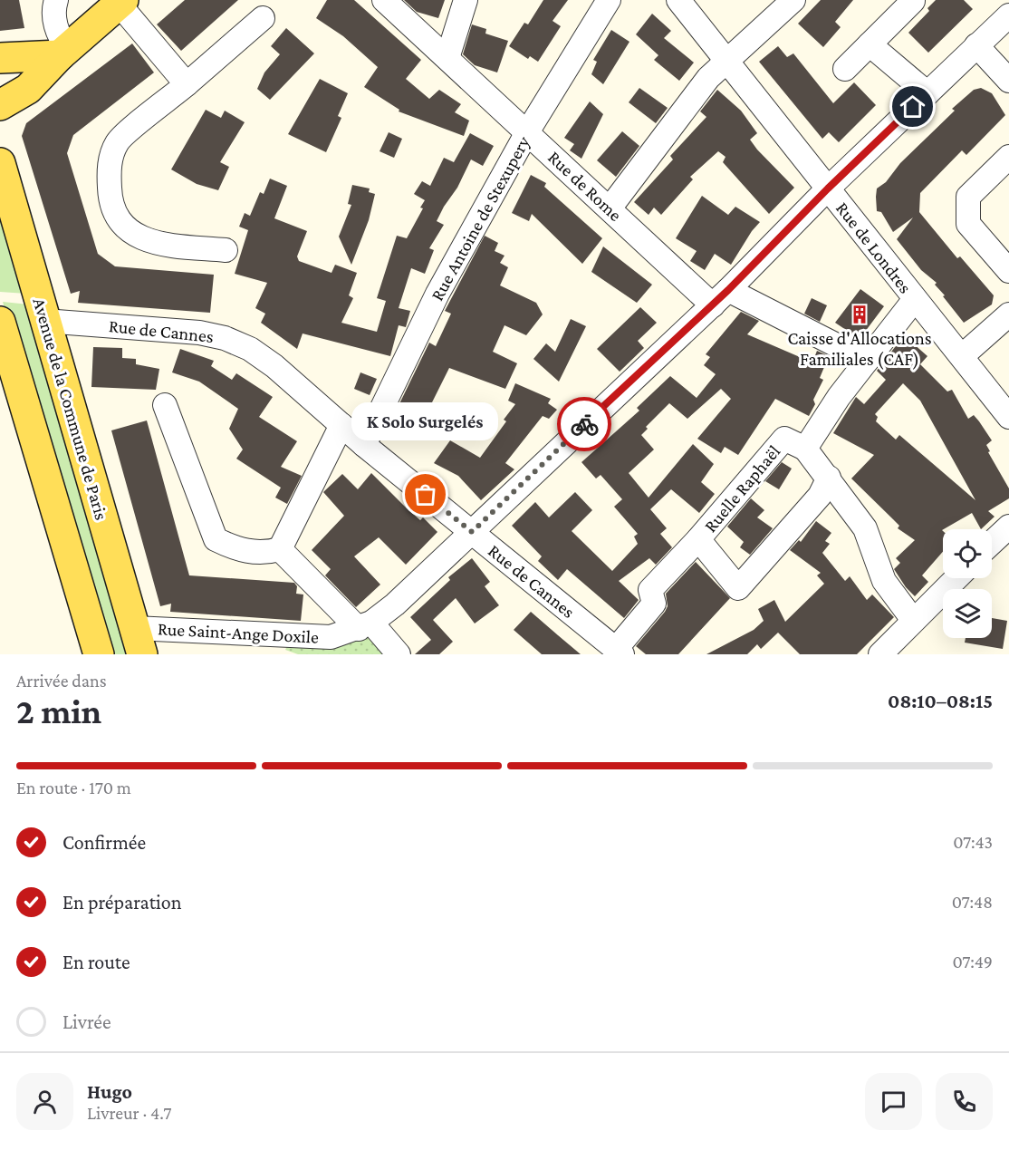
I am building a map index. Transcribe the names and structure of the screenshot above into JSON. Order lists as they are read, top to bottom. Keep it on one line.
{"streets":{"main road":["Avenue de la Commune de Paris"],"street":["Rue de Rome","Rue Antoine de Stexupery","Rue de Londres","Rue de Cannes","Ruelle Raphaël","Rue Saint-Ange Doxile"]},"crossings":[["Rue de Rome","Rue Antoine de Stexupery"],["Rue de Rome","Ruelle Raphaël"],["Rue de Rome","Rue Saint-Ange Doxile"],["Rue Antoine de Stexupery","Rue de Cannes"],["Rue de Londres","Ruelle Raphaël"],["Rue de Londres","Rue Saint-Ange Doxile"],["Rue de Cannes","Avenue de la Commune de Paris"],["Rue de Cannes","Ruelle Raphaël"],["Rue de Cannes","Rue Saint-Ange Doxile"],["Avenue de la Commune de Paris","Rue Saint-Ange Doxile"]],"places":{"building":["Caisse d'Allocations Familiales (CAF)"],"other":["K Solo Surgelés"]},"page":{"bubble":"K Solo Surgelés","heading":["2 min","Arrivée dans","08:10–08:15"],"panel":["Hugo","Livreur · 4.7"],"bar":"En route · 170 m","list":[["Confirmée","07:43"],["En préparation","07:48"],["En route","07:49"],"Livrée"]}}
